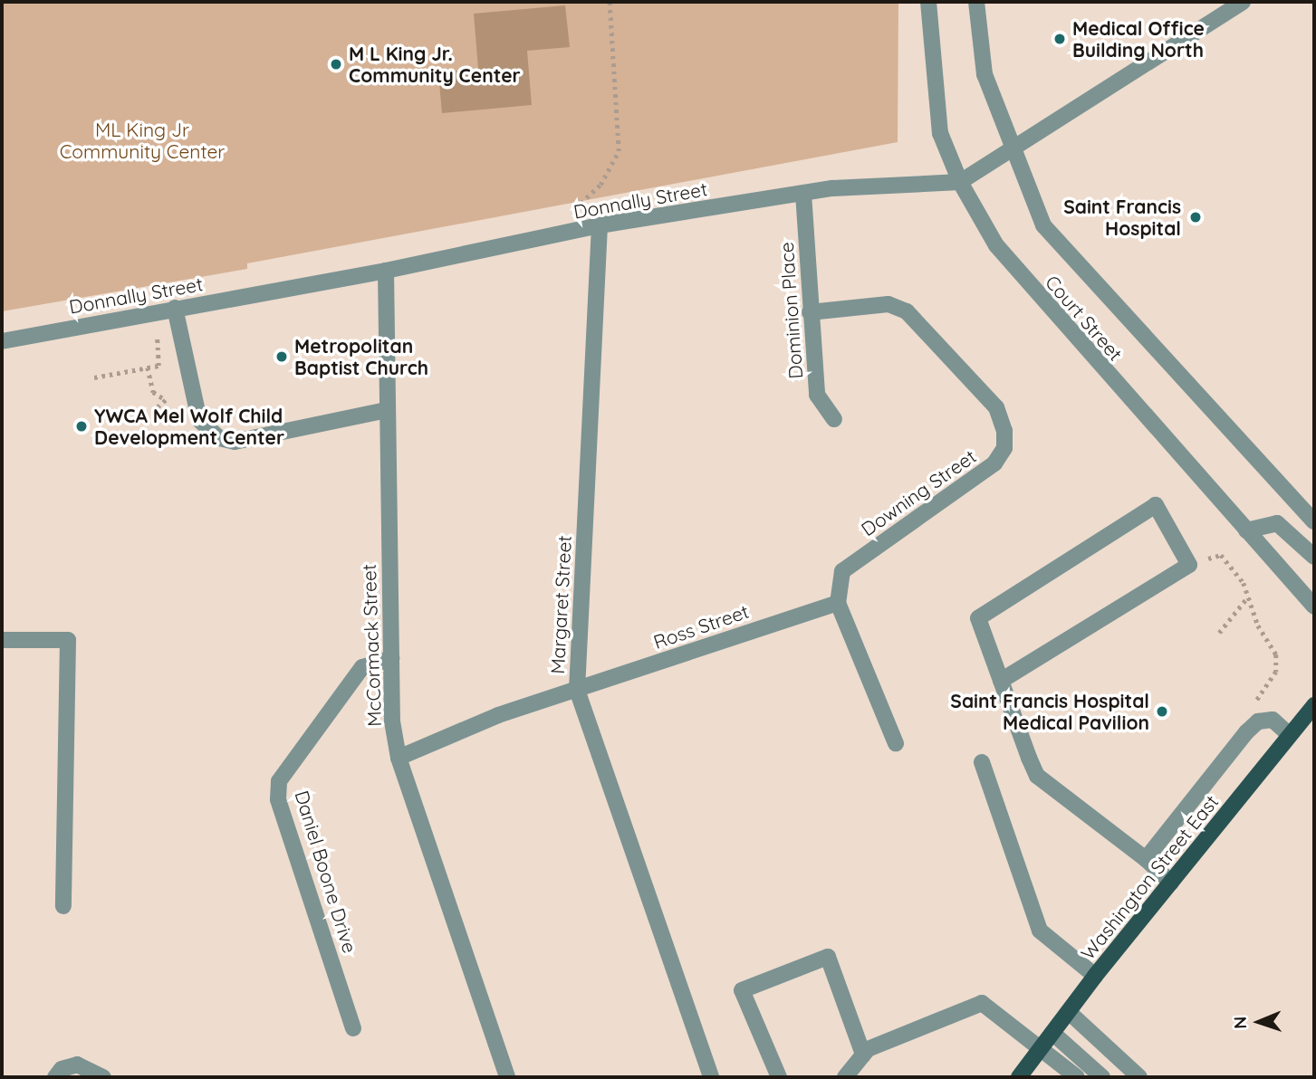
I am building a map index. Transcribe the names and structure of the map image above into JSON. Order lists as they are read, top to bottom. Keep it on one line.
{"streets":{"main road":["Washington Street East"],"street":["Donnally Street","Dominion Place","Court Street","Downing Street","Margaret Street","Ross Street","McCormack Street","Daniel Boone Drive"]},"crossings":[["Donnally Street","Dominion Place"],["Donnally Street","Court Street"],["Donnally Street","Margaret Street"],["Donnally Street","McCormack Street"],["Dominion Place","Downing Street"],["Downing Street","Ross Street"],["Margaret Street","Ross Street"],["Ross Street","McCormack Street"],["McCormack Street","Daniel Boone Drive"]],"parks":["ML King Jr Community Center"],"places":["Medical Office Building North","M L King Jr. Community Center","Saint Francis Hospital","Metropolitan Baptist Church","YWCA Mel Wolf Child Development Center","Saint Francis Hospital Medical Pavilion"],"north":"left"}
